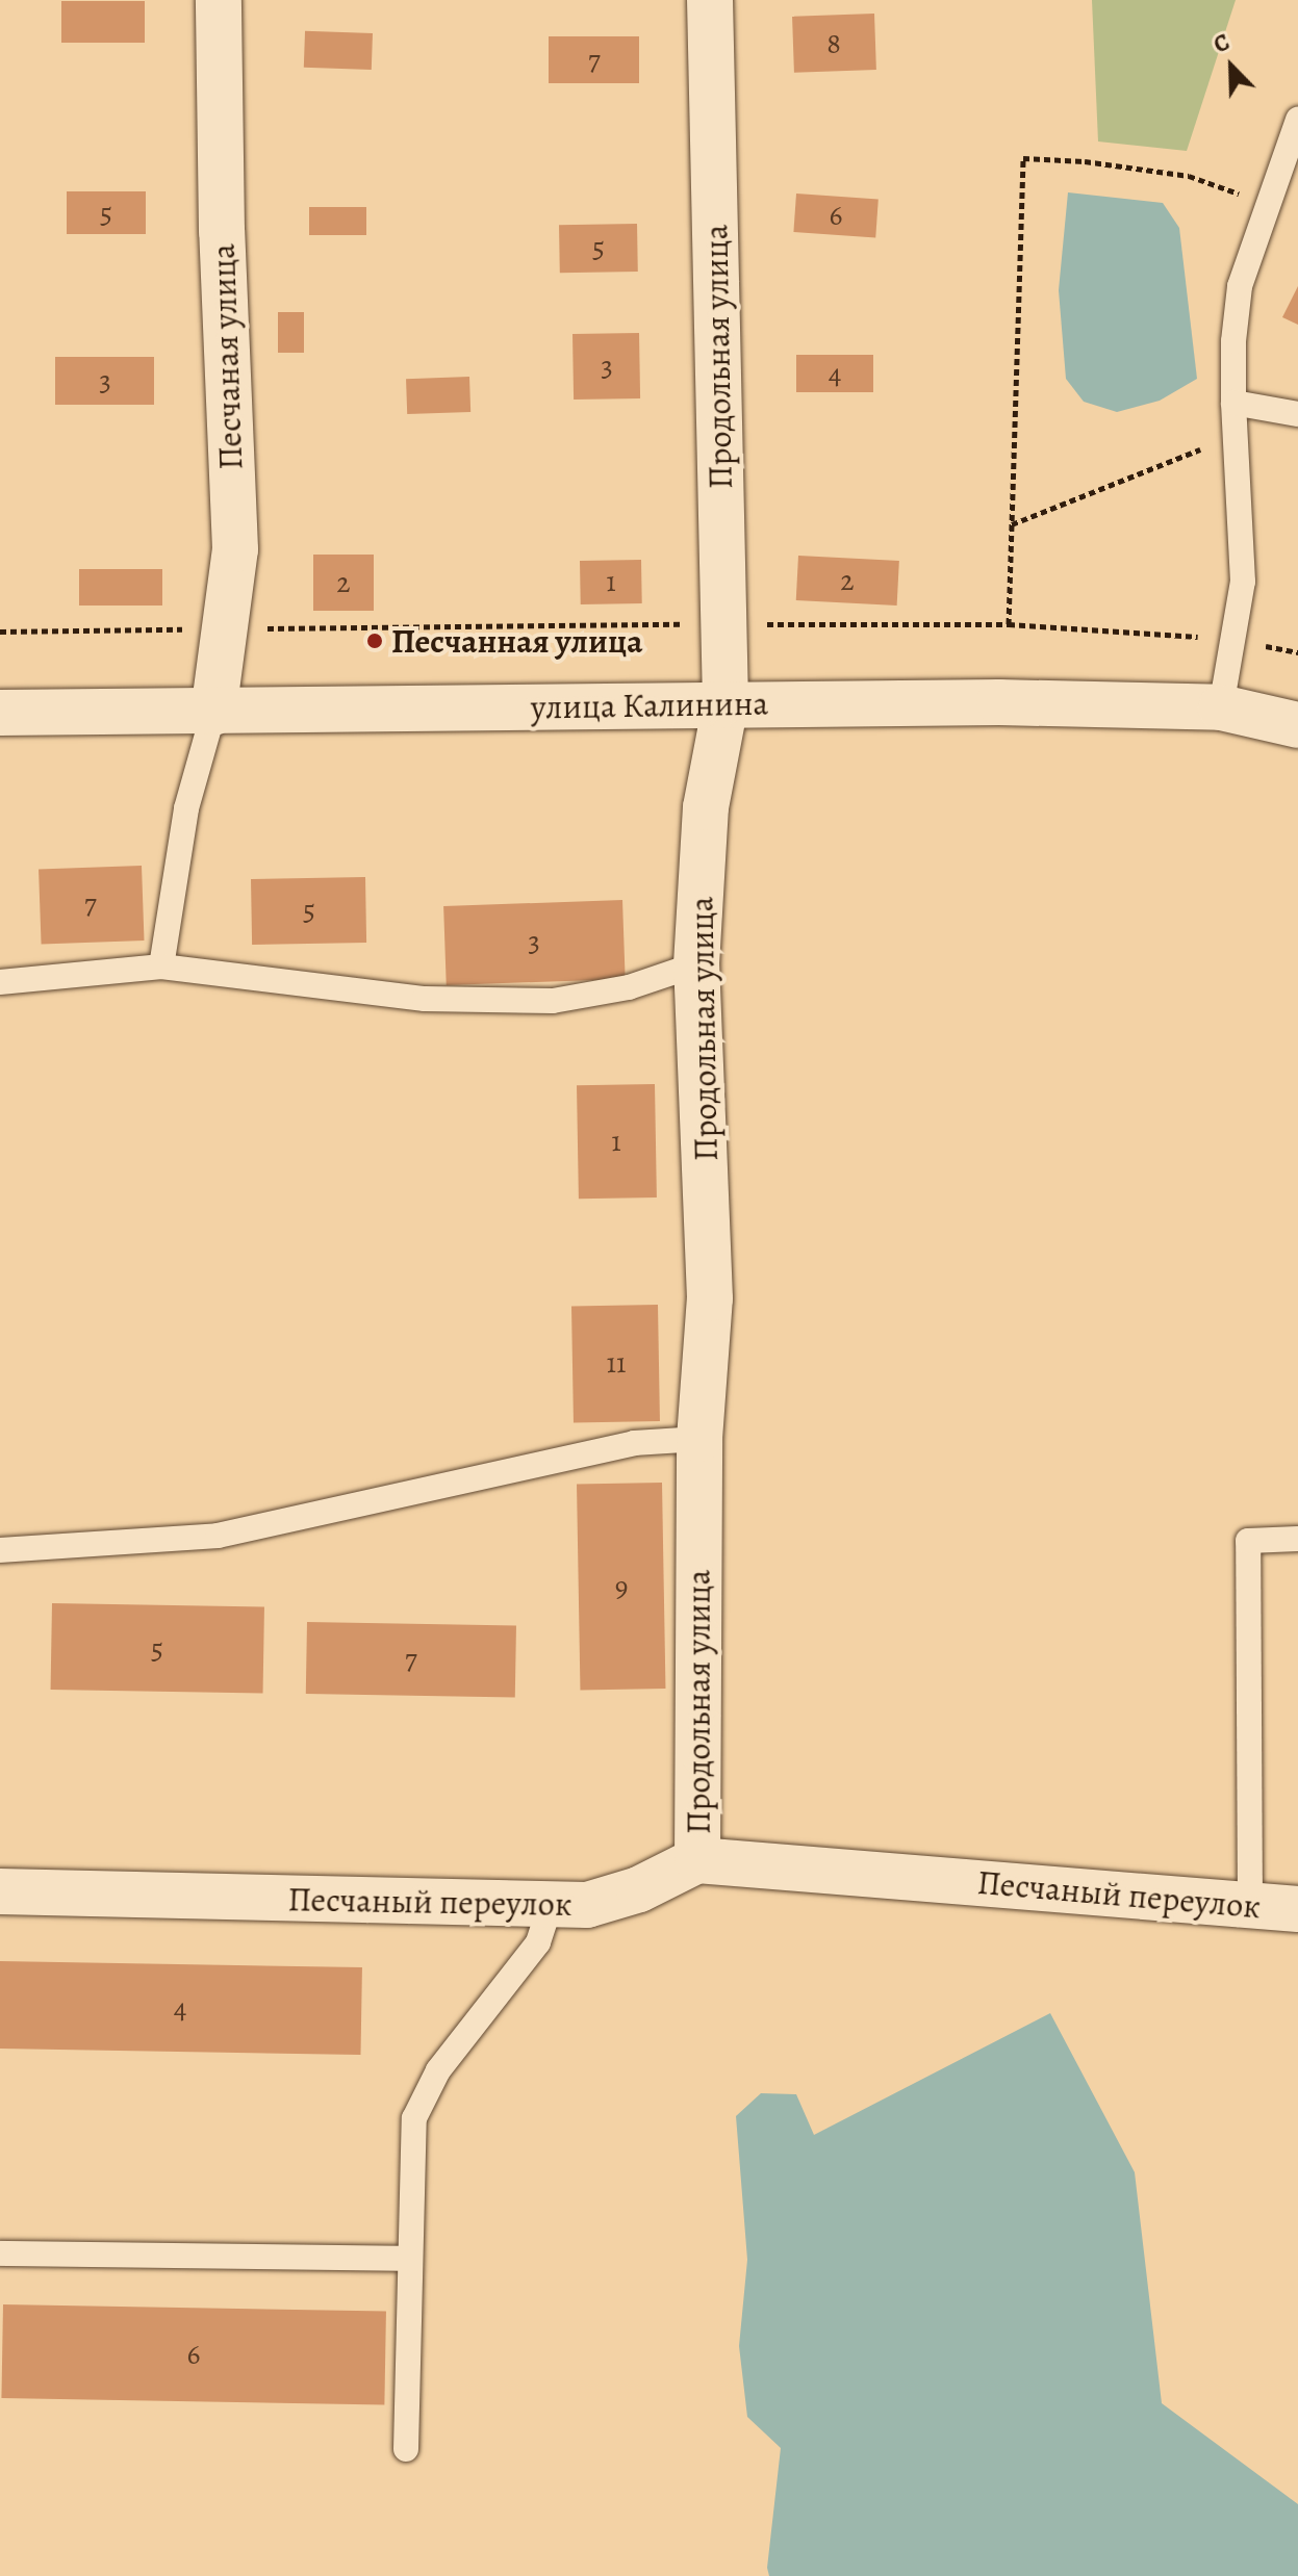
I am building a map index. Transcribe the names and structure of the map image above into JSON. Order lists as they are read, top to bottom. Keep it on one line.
{"streets":{"street":["Песчаная улица","Продольная улица","улица Калинина","Песчаный переулок"]},"crossings":[["Песчаная улица","улица Калинина"],["Продольная улица","улица Калинина"],["Продольная улица","Песчаный переулок"]],"places":["Песчанная улица"],"house_numbers":["8","7","5","6","5","3","4","3","2","1","2","7","5","3","1","11","9","5","7","4","6"],"north":"top left"}
